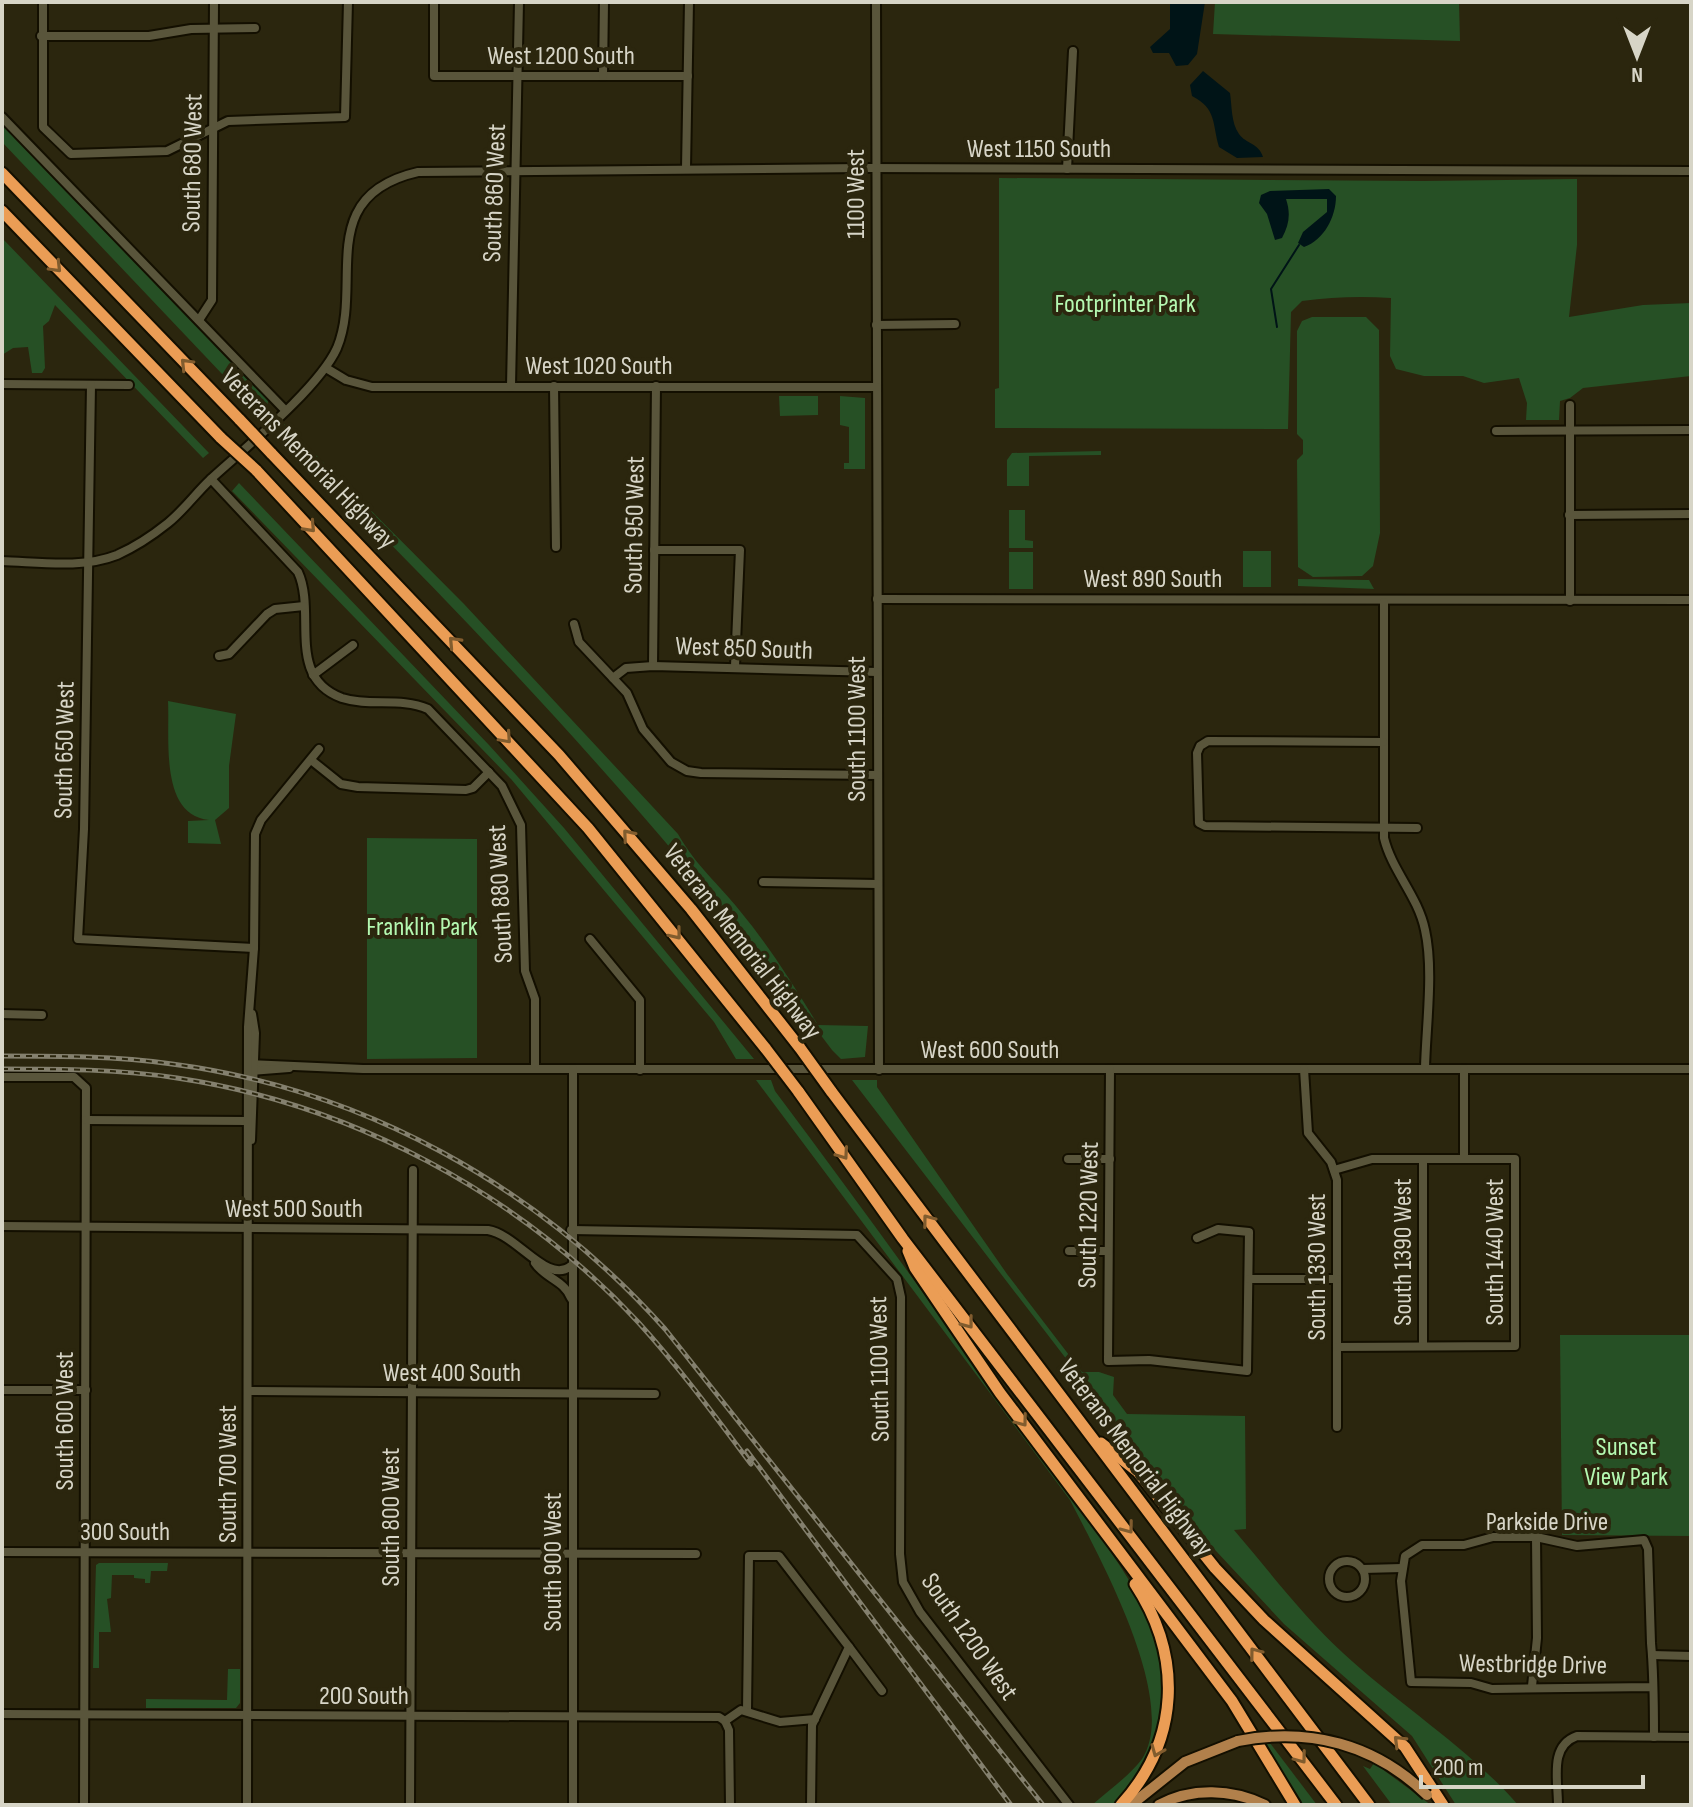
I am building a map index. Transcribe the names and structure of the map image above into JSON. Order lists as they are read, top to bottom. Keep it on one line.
{"streets":{"highway":["Veterans Memorial Highway"],"street":["West 1200 South","West 1150 South","South 680 West","South 860 West","1100 West","West 1020 South","South 950 West","West 890 South","West 850 South","South 1100 West","South 650 West","South 880 West","West 600 South","West 500 South","South 1220 West","South 1390 West","South 1440 West","South 1330 West","West 400 South","South 600 West","South 700 West","South 800 West","Parkside Drive","300 South","South 900 West","South 1200 West","Westbridge Drive","200 South"]},"crossings":[["West 1200 South","South 860 West"],["West 1150 South","South 860 West"],["West 1150 South","1100 West"],["West 1150 South","West 1020 South"],["South 860 West","West 1020 South"],["1100 West","West 1020 South"],["1100 West","South 1100 West"],["West 1020 South","South 950 West"],["West 1020 South","South 1100 West"],["South 950 West","West 850 South"],["West 890 South","South 1100 West"],["West 850 South","South 1100 West"],["South 1100 West","West 600 South"],["South 1100 West","South 900 West"],["South 1100 West","South 1200 West"],["South 650 West","South 700 West"],["South 880 West","West 600 South"],["West 600 South","South 1220 West"],["West 600 South","South 1330 West"],["West 600 South","South 700 West"],["West 600 South","South 900 West"],["West 500 South","South 600 West"],["West 500 South","South 700 West"],["West 500 South","South 800 West"],["West 500 South","South 900 West"],["South 1390 West","South 1440 West"],["West 400 South","South 700 West"],["West 400 South","South 800 West"],["West 400 South","South 900 West"],["South 600 West","300 South"],["South 600 West","200 South"],["South 700 West","300 South"],["South 700 West","200 South"],["South 800 West","300 South"],["South 800 West","200 South"],["Parkside Drive","Westbridge Drive"],["300 South","South 900 West"],["South 900 West","200 South"]],"parks":["Footprinter Park","Franklin Park","Sunset View Park"],"scale_bar":"200 m","north":"bottom"}
